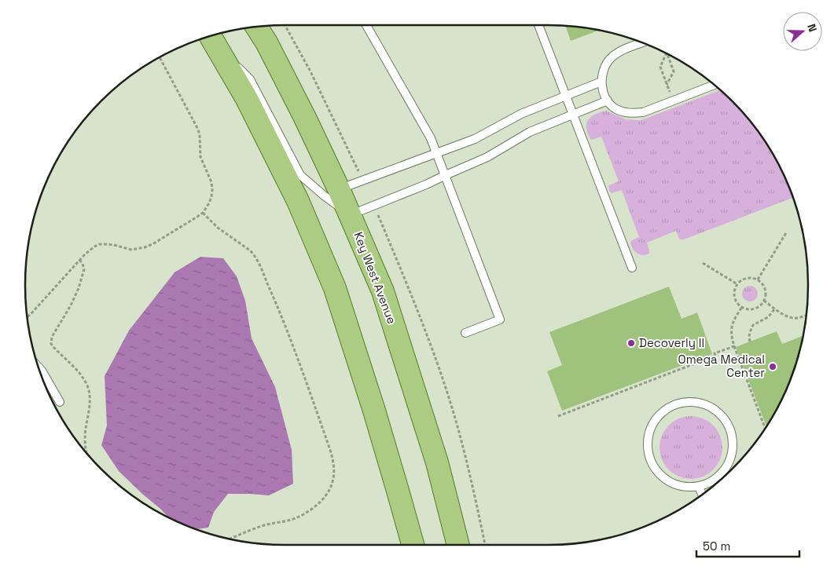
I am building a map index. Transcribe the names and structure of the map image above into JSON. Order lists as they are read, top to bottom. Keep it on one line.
{"streets":{"main road":["Key West Avenue"]},"places":["Decoverly II","Omega Medical Center"],"scale_bar":"50 m","north":"right"}
